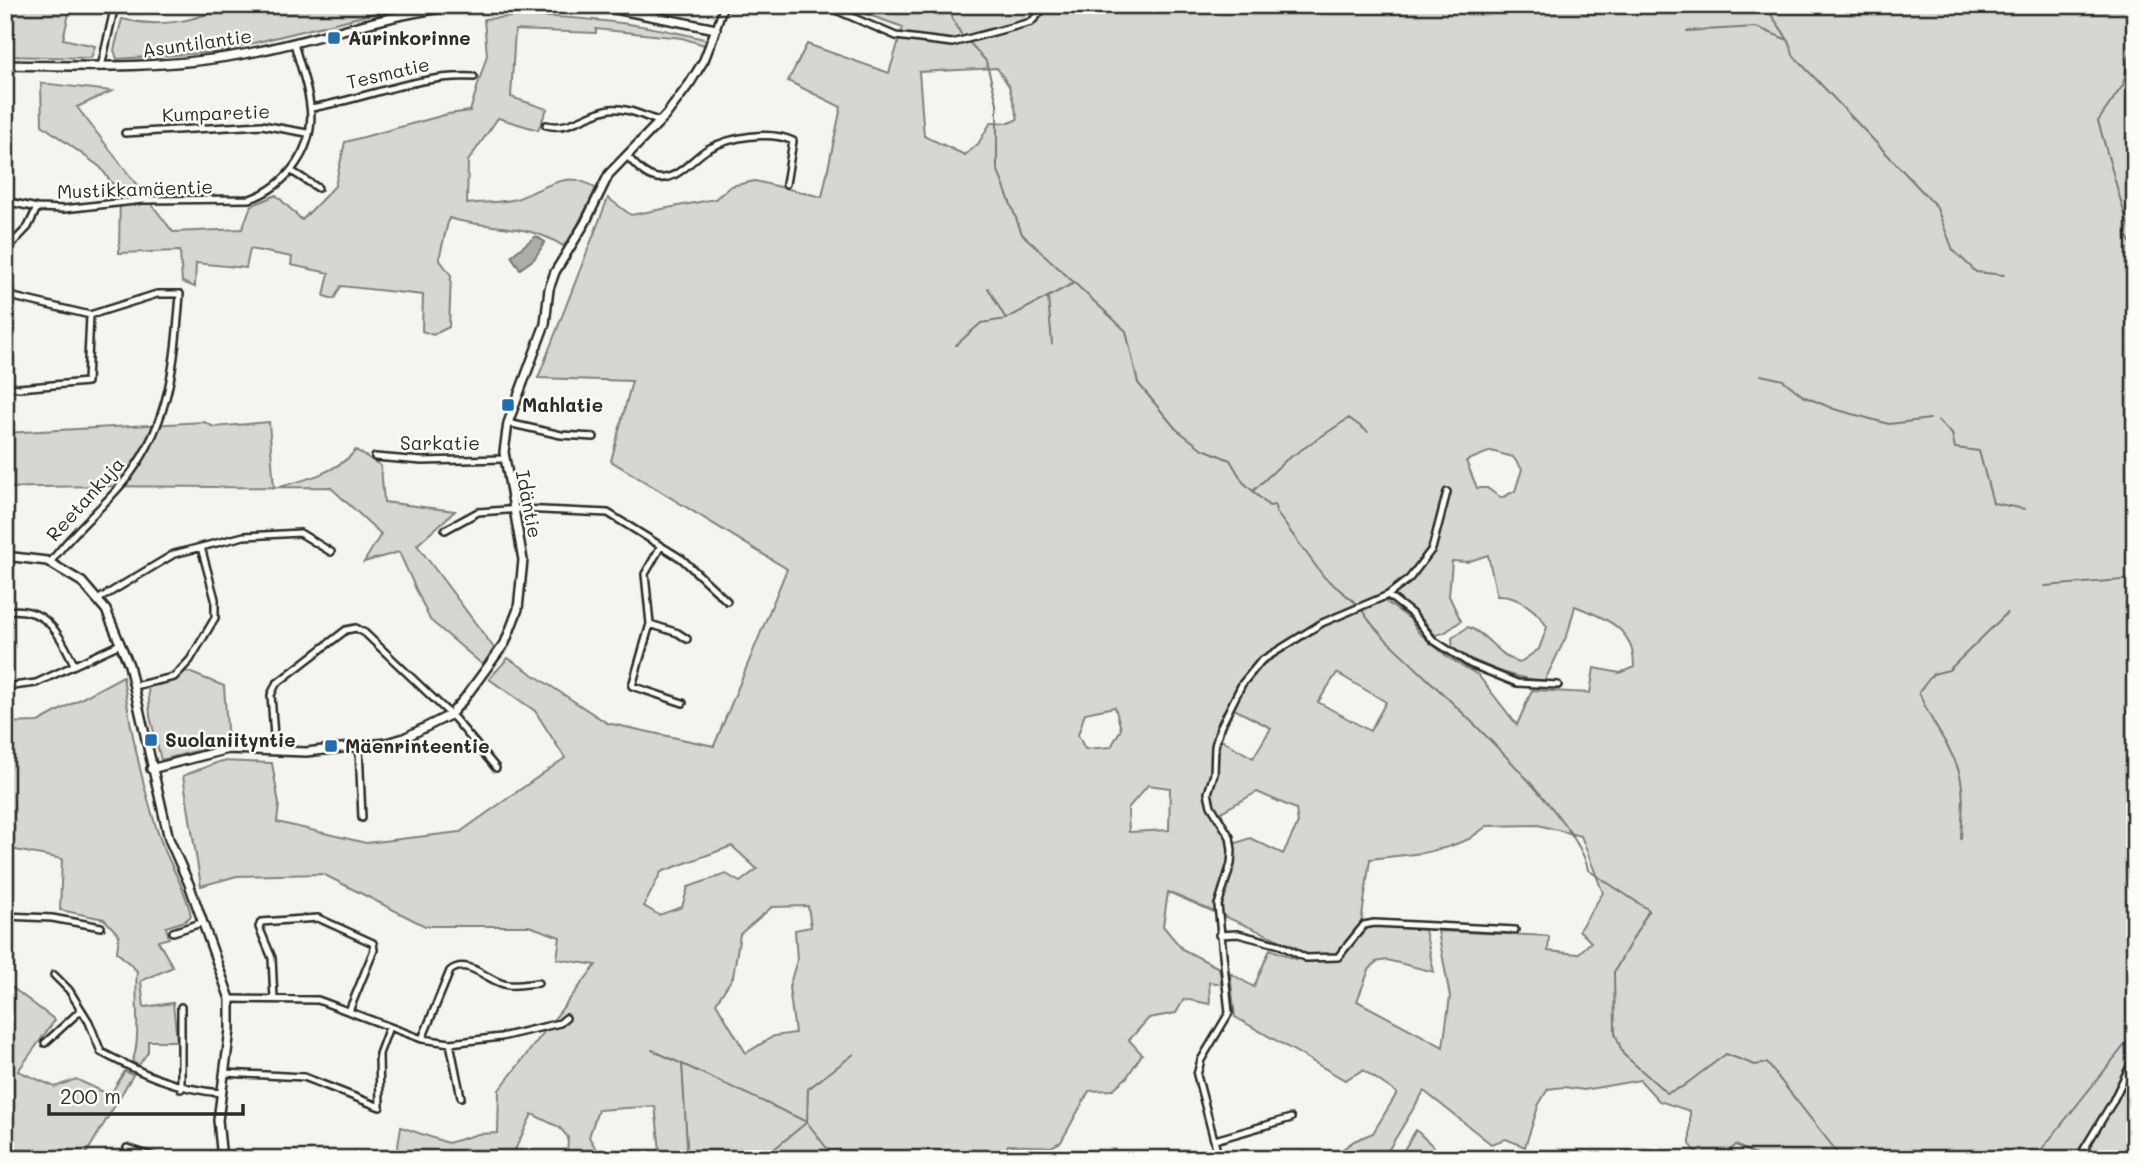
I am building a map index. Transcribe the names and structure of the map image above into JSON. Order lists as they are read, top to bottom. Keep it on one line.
{"streets":{"street":["Asuntilantie","Tesmatie","Kumparetie","Mustikkamäentie","Sarkatie","Reetankuja","Idäntie"]},"crossings":[["Sarkatie","Idäntie"]],"places":{"transit":["Aurinkorinne","Mahlatie","Suolaniityntie","Mäenrinteentie"]},"scale_bar":"200 m"}
